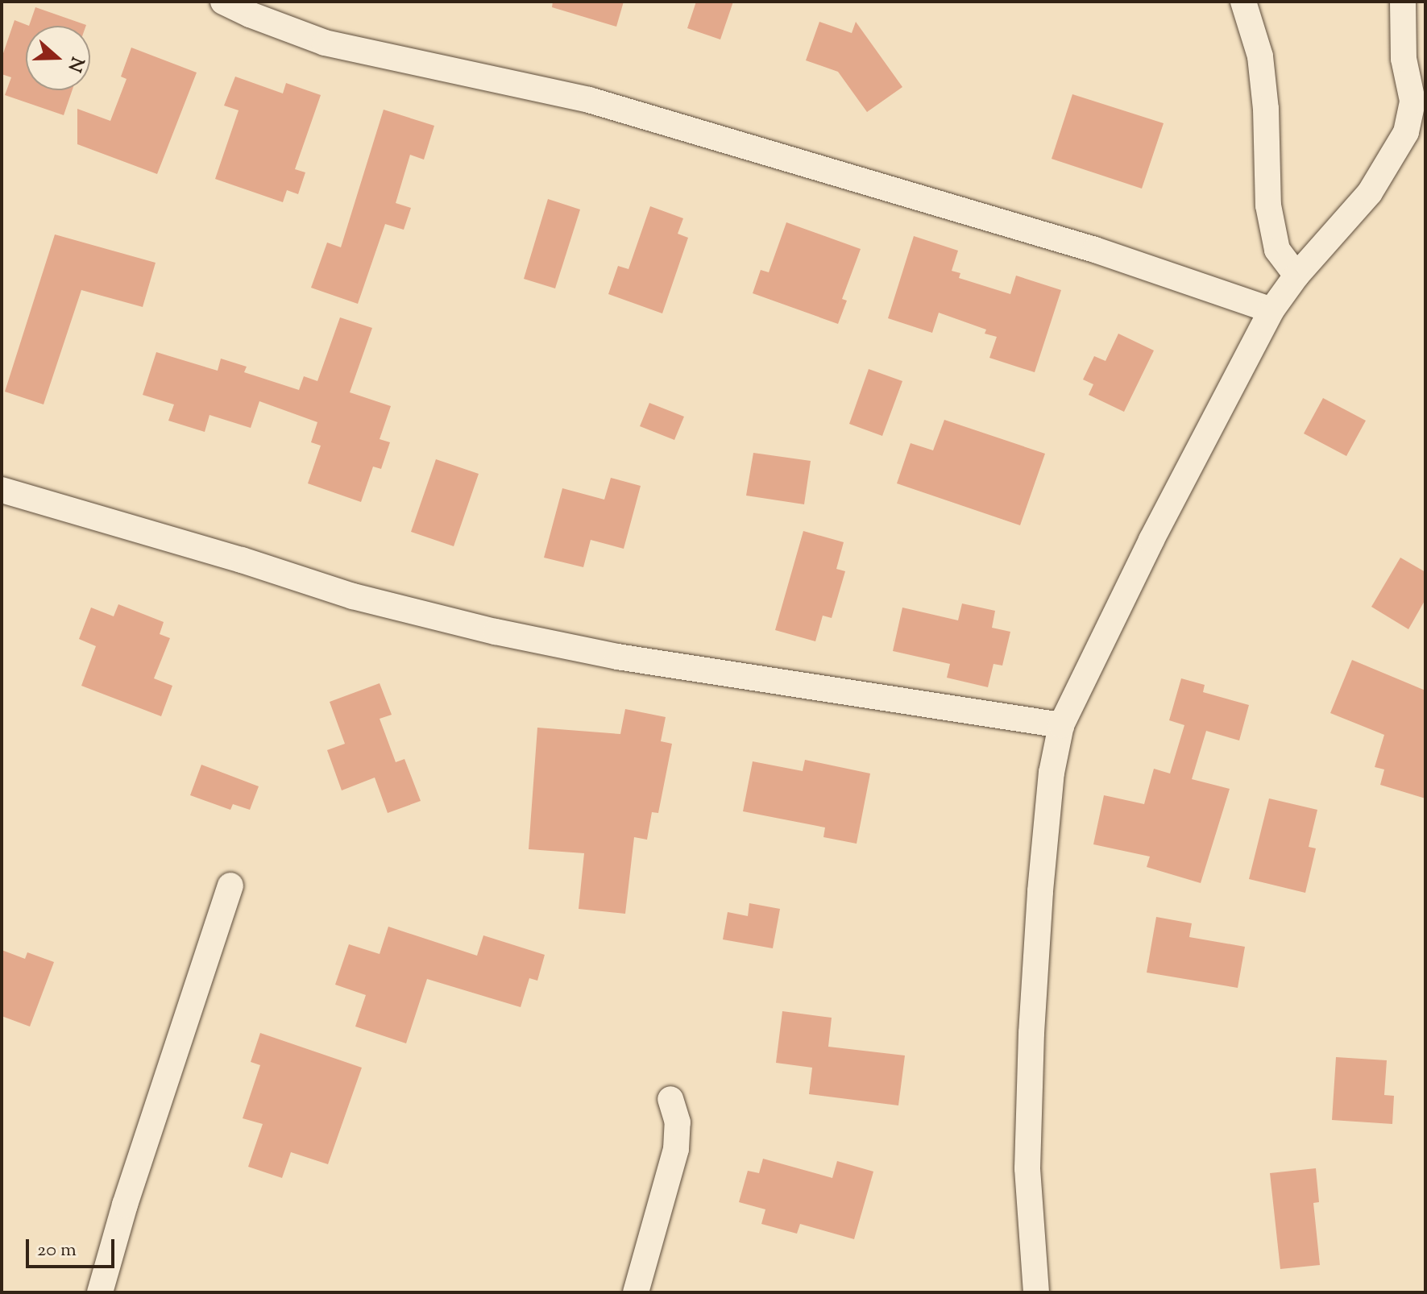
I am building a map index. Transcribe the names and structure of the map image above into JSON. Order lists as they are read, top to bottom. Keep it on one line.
{"scale_bar":"20 m","north":"right"}
